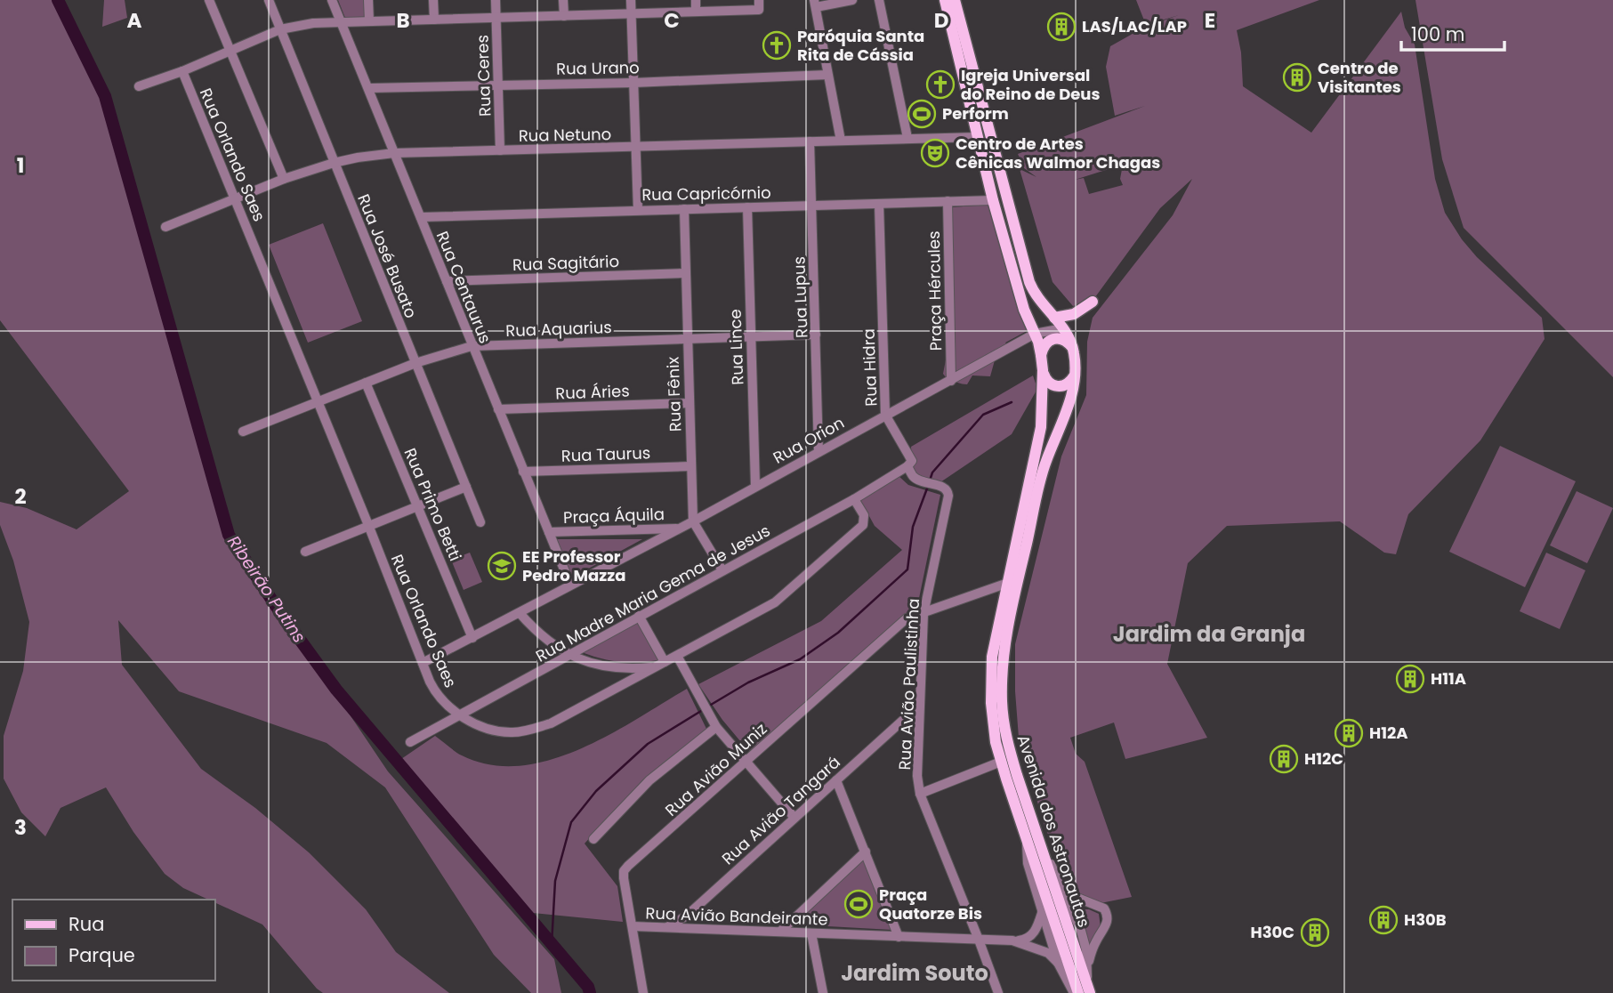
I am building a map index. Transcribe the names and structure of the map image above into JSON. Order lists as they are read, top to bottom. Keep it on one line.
{"streets":{"main road":["Avenida dos Astronautas"],"street":["Rua Urano","Rua Ceres","Rua Netuno","Rua Orlando Saes","Rua Capricórnio","Rua José Busato","Rua Sagitário","Rua Centaurus","Praça Hércules","Rua Lupus","Rua Aquarius","Rua Lince","Rua Hidra","Rua Áries","Rua Fênix","Rua Orion","Rua Taurus","Rua Primo Betti","Praça Áquila","Rua Madre Maria Gema de Jesus","Rua Avião Paulistinha","Rua Avião Muniz","Rua Avião Tangará","Rua Avião Bandeirante"]},"crossings":[["Rua Urano","Rua Ceres"],["Rua Urano","Rua Centaurus"],["Rua Ceres","Rua Netuno"],["Rua Netuno","Rua Orlando Saes"],["Rua Netuno","Rua José Busato"],["Rua Netuno","Rua Centaurus"],["Rua Netuno","Rua Lupus"],["Rua Netuno","Avenida dos Astronautas"],["Rua Orlando Saes","Rua Aquarius"],["Rua Orlando Saes","Rua Orion"],["Rua Orlando Saes","Rua Madre Maria Gema de Jesus"],["Rua Capricórnio","Rua Centaurus"],["Rua Capricórnio","Praça Hércules"],["Rua Capricórnio","Rua Lupus"],["Rua Capricórnio","Rua Lince"],["Rua Capricórnio","Rua Hidra"],["Rua Capricórnio","Rua Fênix"],["Rua Capricórnio","Avenida dos Astronautas"],["Rua José Busato","Rua Aquarius"],["Rua Sagitário","Rua Centaurus"],["Rua Sagitário","Rua Fênix"],["Rua Centaurus","Rua Aquarius"],["Rua Centaurus","Rua Áries"],["Rua Centaurus","Rua Orion"],["Rua Centaurus","Rua Taurus"],["Rua Centaurus","Praça Áquila"],["Praça Hércules","Rua Orion"],["Rua Lupus","Rua Aquarius"],["Rua Lupus","Rua Orion"],["Rua Aquarius","Rua Lince"],["Rua Aquarius","Rua Fênix"],["Rua Aquarius","Rua Primo Betti"],["Rua Lince","Rua Orion"],["Rua Hidra","Rua Orion"],["Rua Hidra","Rua Madre Maria Gema de Jesus"],["Rua Hidra","Rua Avião Paulistinha"],["Rua Áries","Rua Fênix"],["Rua Fênix","Rua Orion"],["Rua Fênix","Rua Taurus"],["Rua Fênix","Rua Madre Maria Gema de Jesus"],["Rua Orion","Rua Primo Betti"],["Rua Orion","Praça Áquila"],["Rua Orion","Avenida dos Astronautas"],["Rua Madre Maria Gema de Jesus","Rua Avião Paulistinha"],["Rua Avião Paulistinha","Rua Avião Muniz"],["Rua Avião Paulistinha","Rua Avião Tangará"],["Rua Avião Paulistinha","Rua Avião Bandeirante"],["Rua Avião Muniz","Avenida dos Astronautas"],["Rua Avião Muniz","Rua Avião Bandeirante"],["Rua Avião Tangará","Rua Avião Bandeirante"]],"districts":["Jardim da Granja","Jardim Souto"],"water":["Ribeirão Putins"],"places":{"building":["LAS/LAC/LAP","Centro de Visitantes","H11A","H12A","H12C","H30B","H30C"],"church":["Paróquia Santa Rita de Cássia","Igreja Universal do Reino de Deus"],"sports":["Perform","Praça Quatorze Bis"],"theatre":["Centro de Artes Cênicas Walmor Chagas"],"school or university":["EE Professor Pedro Mazza"]},"legend":["Rua","Parque"],"scale_bar":"100 m","grid":{"columns":["A","B","C","D","E"],"rows":["1","2","3"]}}
